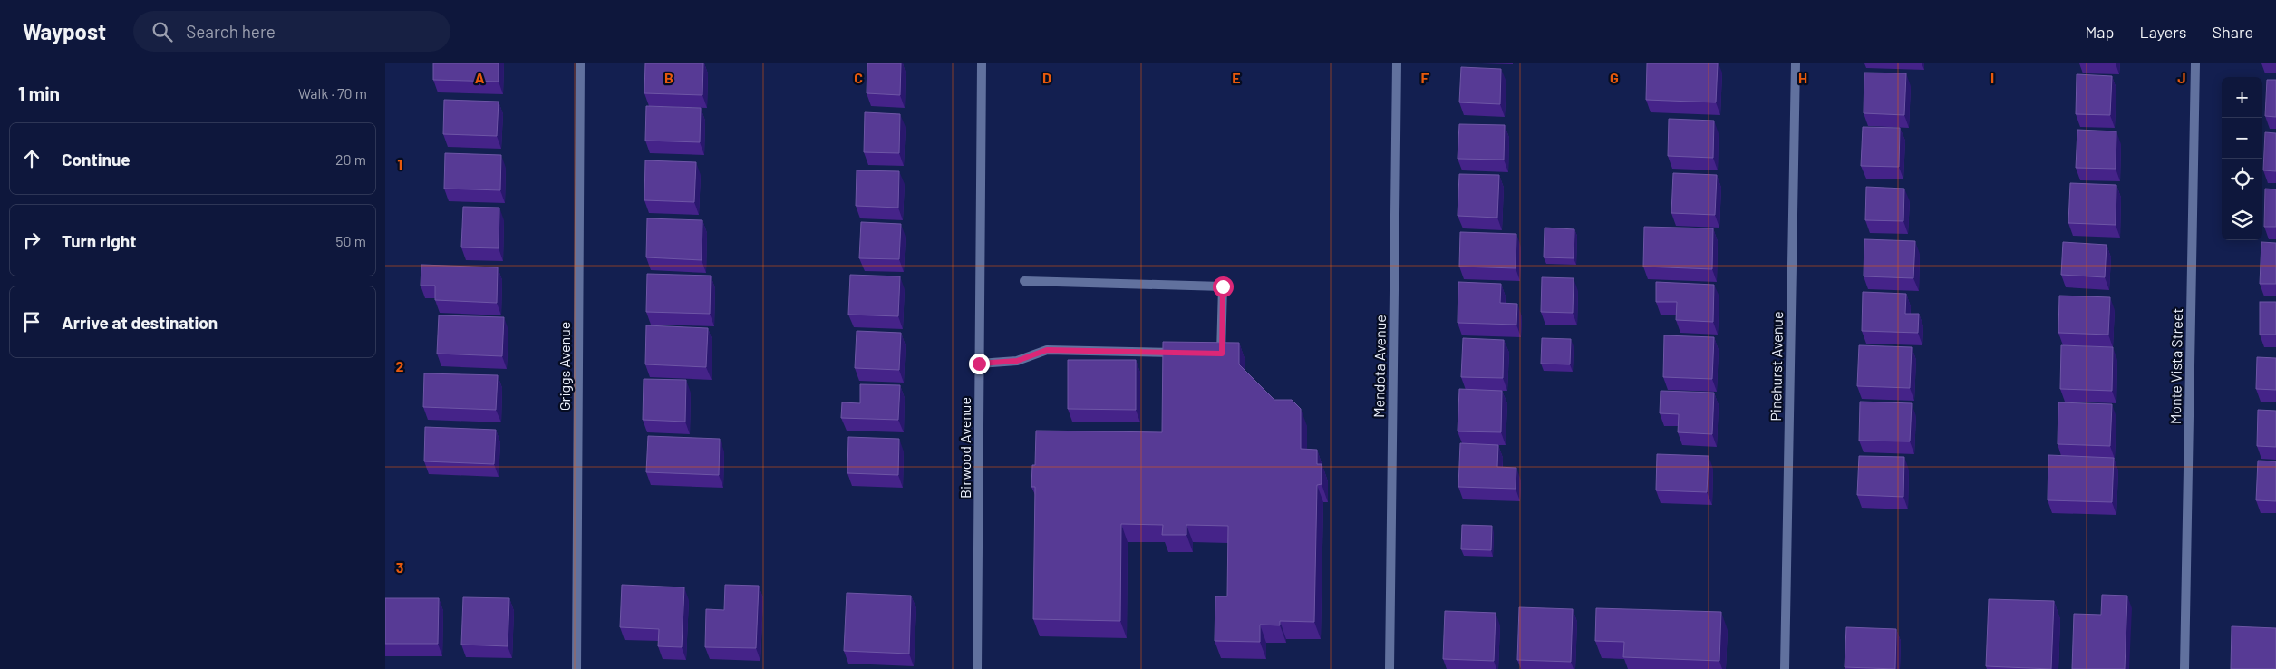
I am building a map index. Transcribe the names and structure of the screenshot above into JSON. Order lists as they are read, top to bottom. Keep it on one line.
{"streets":{"street":["Griggs Avenue","Mendota Avenue","Pinehurst Avenue","Monte Vista Street","Birwood Avenue"]},"page":{"header":"Waypost","search":"Search here","nav":["Map","Layers","Share"],"heading":["1 min","Walk · 70 m"],"map_buttons":["+","−"],"list":[["Continue","20 m"],["Turn right","50 m"],"Arrive at destination"]},"grid":{"columns":["A","B","C","D","E","F","G","H","I","J"],"rows":["1","2","3"]}}
